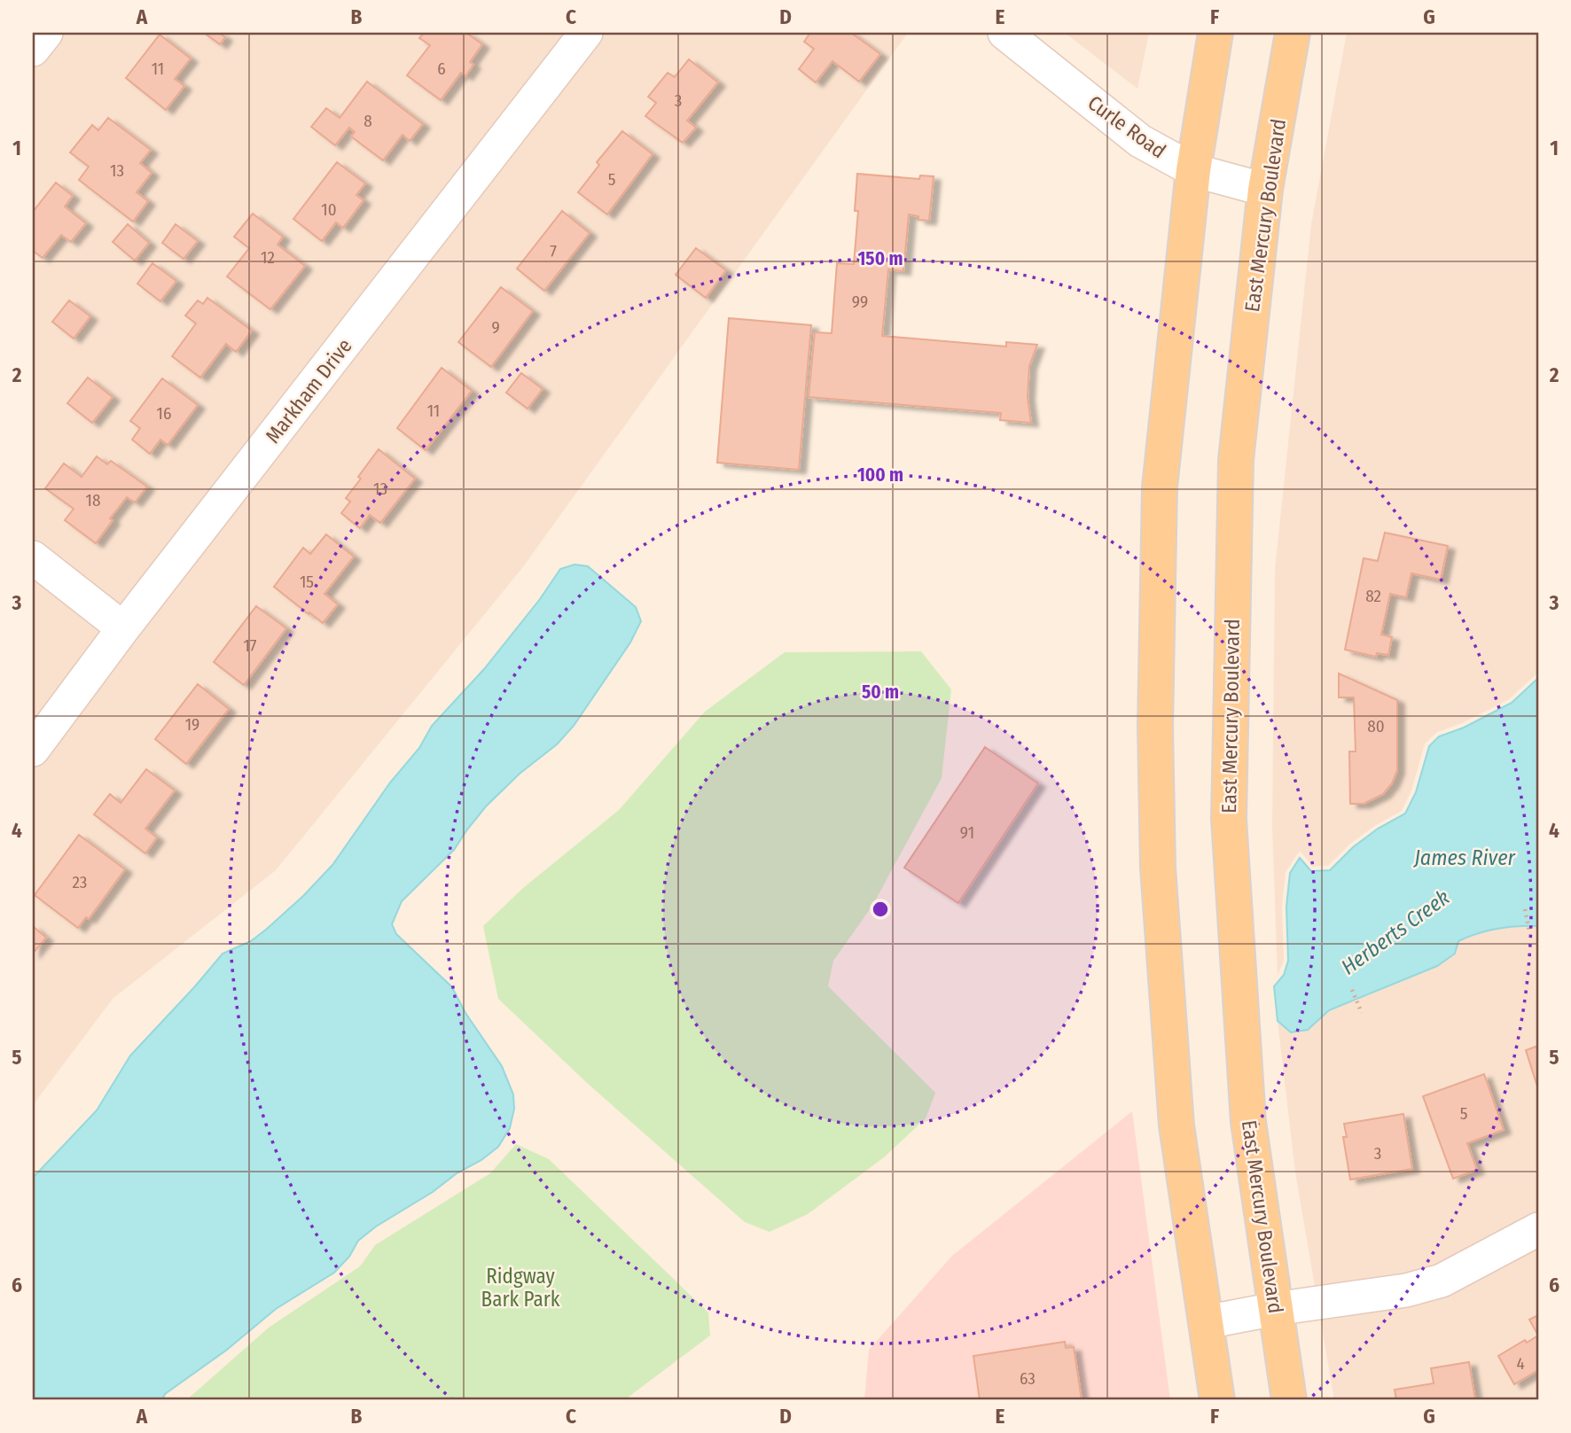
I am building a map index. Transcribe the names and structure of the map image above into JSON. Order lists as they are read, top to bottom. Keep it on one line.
{"streets":{"main road":["East Mercury Boulevard"],"street":["Curle Road","Markham Drive"]},"crossings":[["Curle Road","East Mercury Boulevard"]],"water":["James River","Herberts Creek"],"parks":["Ridgway Bark Park"],"house_numbers":["11","6","3","8","13","5","10","7","12","99","9","11","16","13","18","15","82","17","19","80","91","23","5","3","4","63"],"grid":{"columns":["A","B","C","D","E","F","G"],"rows":["1","2","3","4","5","6"]},"rings":["150 m","100 m","50 m"]}
